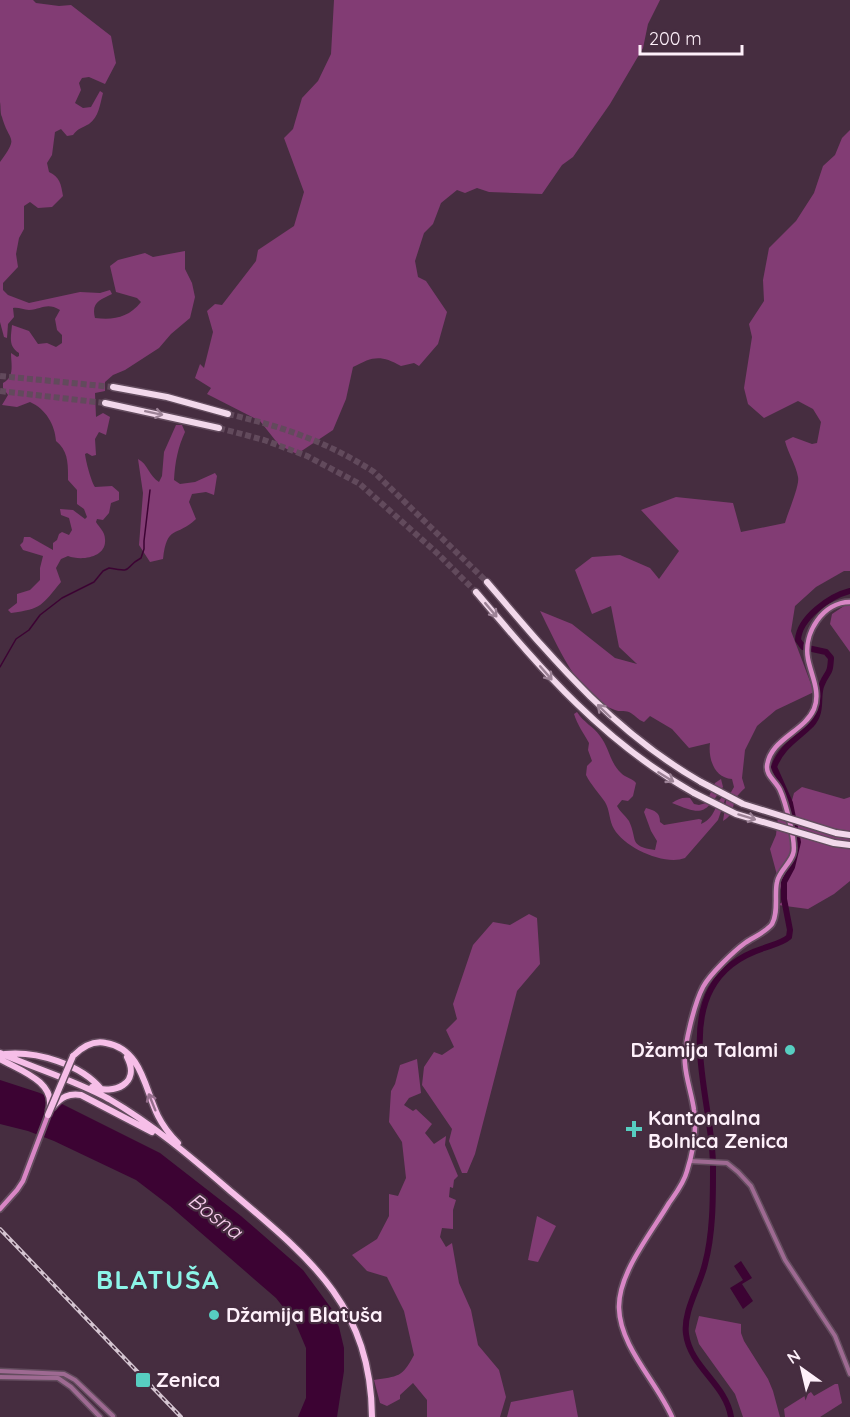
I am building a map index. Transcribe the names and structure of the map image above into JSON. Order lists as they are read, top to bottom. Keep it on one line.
{"districts":["BLATUŠA"],"water":["Bosna"],"places":{"other":["Džamija Talami","Džamija Blatuša"],"health":["Kantonalna Bolnica Zenica"],"transit":["Zenica"]},"scale_bar":"200 m","north":"top left"}
